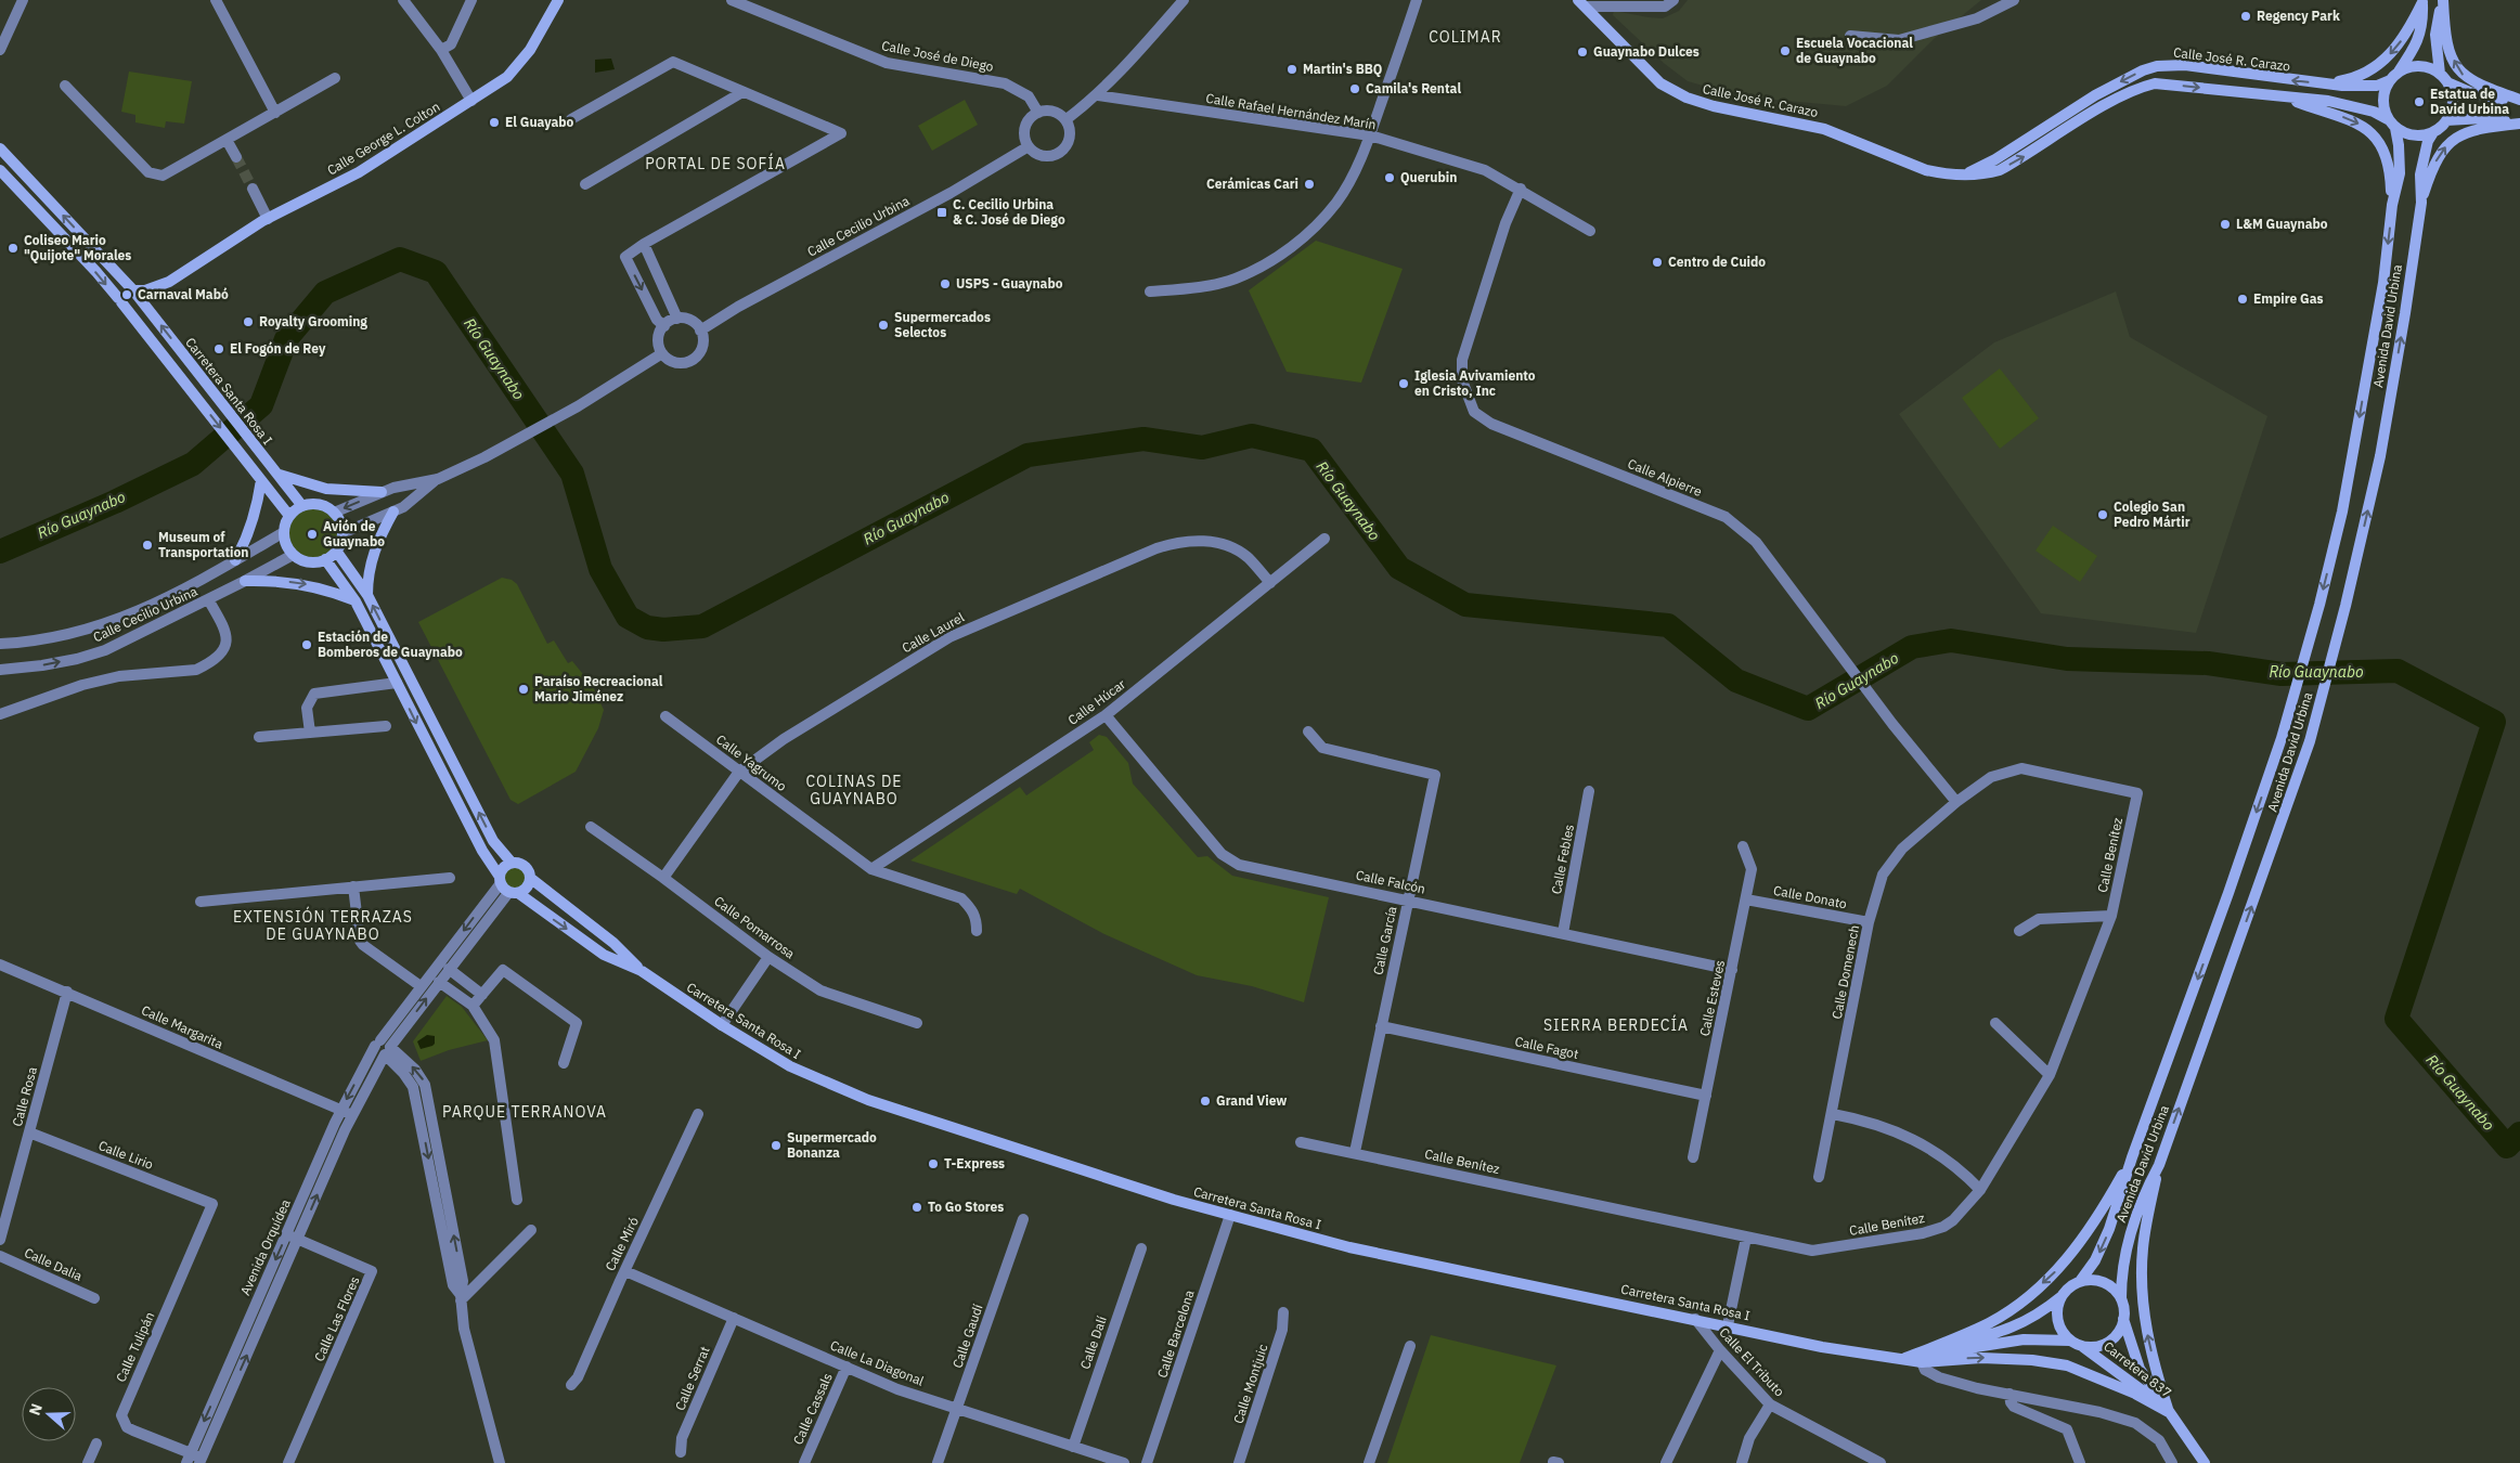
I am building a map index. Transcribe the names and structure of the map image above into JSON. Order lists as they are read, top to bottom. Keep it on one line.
{"streets":{"street":["Calle José de Diego","Calle José R. Carazo","Calle Rafael Hernández Marín","Calle George L. Colton","Calle Cecilio Urbina","Avenida David Urbina","Carretera Santa Rosa I","Calle Alpierre","Calle Laurel","Calle Húcar","Calle Yagrumo","Calle Benítez","Calle Febles","Calle Falcón","Calle Donato","Calle Pomarrosa","Calle García","Calle Domenech","Calle Esteves","Calle Margarita","Calle Fagot","Calle Rosa","Calle Lirio","Calle Miró","Avenida Orquídea","Calle Dalia","Calle Las Flores","Calle Barcelona","Calle Gaudí","Calle Dalí","Calle Tulipán","Calle El Tributo","Calle La Diagonal","Carretera 837","Calle Serrat","Calle Montjuic","Calle Cassals"]},"crossings":[["Calle José de Diego","Calle Cecilio Urbina"],["Calle José R. Carazo","Avenida David Urbina"],["Calle Rafael Hernández Marín","Calle Alpierre"],["Calle George L. Colton","Carretera Santa Rosa I"],["Calle Cecilio Urbina","Carretera Santa Rosa I"],["Avenida David Urbina","Carretera Santa Rosa I"],["Avenida David Urbina","Carretera 837"],["Carretera Santa Rosa I","Avenida Orquídea"],["Carretera Santa Rosa I","Calle Barcelona"],["Carretera Santa Rosa I","Calle El Tributo"],["Carretera Santa Rosa I","Carretera 837"],["Calle Alpierre","Calle Benítez"],["Calle Alpierre","Calle Domenech"],["Calle Laurel","Calle Húcar"],["Calle Laurel","Calle Yagrumo"],["Calle Laurel","Calle Pomarrosa"],["Calle Húcar","Calle Yagrumo"],["Calle Húcar","Calle Falcón"],["Calle Benítez","Calle García"],["Calle Benítez","Calle Domenech"],["Calle Febles","Calle Falcón"],["Calle Falcón","Calle García"],["Calle Falcón","Calle Esteves"],["Calle Donato","Calle Domenech"],["Calle Donato","Calle Esteves"],["Calle García","Calle Fagot"],["Calle Esteves","Calle Fagot"],["Calle Margarita","Calle Rosa"],["Calle Margarita","Avenida Orquídea"],["Calle Rosa","Calle Lirio"],["Calle Lirio","Calle Tulipán"],["Calle Miró","Calle La Diagonal"],["Avenida Orquídea","Calle Las Flores"],["Avenida Orquídea","Calle Tulipán"],["Calle Gaudí","Calle La Diagonal"],["Calle Dalí","Calle La Diagonal"],["Calle La Diagonal","Calle Serrat"],["Calle La Diagonal","Calle Cassals"]],"districts":["COLIMAR","PORTAL DE SOFÍA","COLINAS DE GUAYNABO","EXTENSIÓN TERRAZAS DE GUAYNABO","SIERRA BERDECÍA","PARQUE TERRANOVA"],"water":["Río Guaynabo"],"places":{"other":["Regency Park","Escuela Vocacional de Guaynabo","Guaynabo Dulces","Martin's BBQ","Camila's Rental","Estatua de David Urbina","El Guayabo","Querubin","Cerámicas Cari","L&M Guaynabo","Coliseo Mario \"Quijote\" Morales","Centro de Cuido","USPS - Guaynabo","Carnaval Mabó","Empire Gas","Royalty Grooming","Supermercados Selectos","El Fogón de Rey","Iglesia Avivamiento en Cristo, Inc","Colegio San Pedro Mártir","Avión de Guaynabo","Museum of Transportation","Estación de Bomberos de Guaynabo","Paraíso Recreacional Mario Jiménez","Grand View","Supermercado Bonanza","T-Express","To Go Stores"],"transit":["C. Cecilio Urbina & C. José de Diego"]},"north":"left"}
